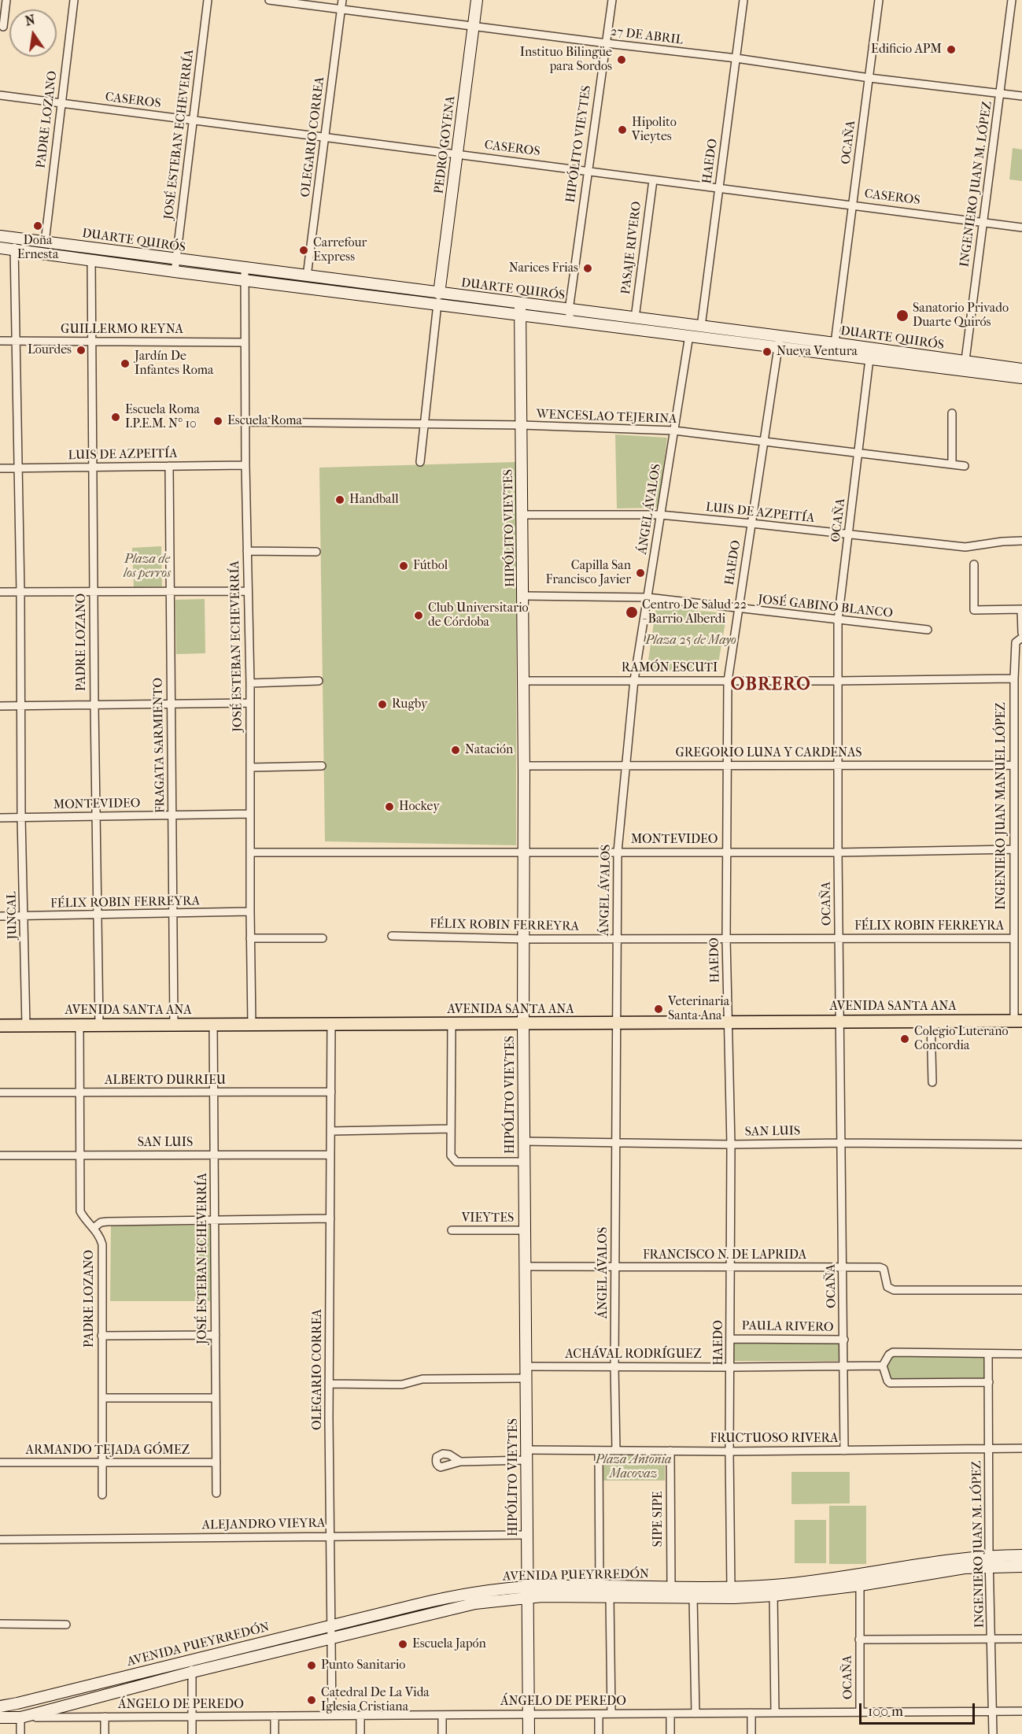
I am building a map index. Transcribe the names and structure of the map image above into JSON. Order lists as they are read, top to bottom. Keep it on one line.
{"streets":{"main road":["HIPÓLITO VIEYTES","PEDRO GOYENA","DUARTE QUIRÓS","AVENIDA SANTA ANA","AVENIDA PUEYRREDÓN"],"street":["27 DE ABRIL","CASEROS","PADRE LOZANO","JOSÉ ESTEBAN ECHEVERRÍA","OLEGARIO CORREA","OCAÑA","HAEDO","INGENIERO JUAN M. LÓPEZ","PASAJE RIVERO","GUILLERMO REYNA","WENCESLAO TEJERINA","LUIS DE AZPEITÍA","ÁNGEL ÁVALOS","JOSÉ GABINO BLANCO","RAMÓN ESCUTI","FRAGATA SARMIENTO","GREGORIO LUNA Y CARDENAS","MONTEVIDEO","INGENIERO JUAN MANUEL LÓPEZ","FÉLIX ROBIN FERREYRA","JUNCAL","ALBERTO DURRIEU","SAN LUIS","VIEYTES","FRANCISCO N. DE LAPRIDA","PAULA RIVERO","ACHÁVAL RODRÍGUEZ","FRUCTUOSO RIVERA","ARMANDO TEJADA GÓMEZ","SIPE SIPE","ALEJANDRO VIEYRA","ÁNGELO DE PEREDO"]},"crossings":[["27 DE ABRIL","OLEGARIO CORREA"],["27 DE ABRIL","OCAÑA"],["27 DE ABRIL","HIPÓLITO VIEYTES"],["27 DE ABRIL","PEDRO GOYENA"],["27 DE ABRIL","HAEDO"],["27 DE ABRIL","INGENIERO JUAN M. LÓPEZ"],["CASEROS","PADRE LOZANO"],["CASEROS","JOSÉ ESTEBAN ECHEVERRÍA"],["CASEROS","OLEGARIO CORREA"],["CASEROS","OCAÑA"],["CASEROS","HIPÓLITO VIEYTES"],["CASEROS","PEDRO GOYENA"],["CASEROS","HAEDO"],["CASEROS","INGENIERO JUAN M. LÓPEZ"],["CASEROS","PASAJE RIVERO"],["PADRE LOZANO","DUARTE QUIRÓS"],["PADRE LOZANO","GUILLERMO REYNA"],["PADRE LOZANO","LUIS DE AZPEITÍA"],["PADRE LOZANO","MONTEVIDEO"],["PADRE LOZANO","FÉLIX ROBIN FERREYRA"],["PADRE LOZANO","AVENIDA SANTA ANA"],["PADRE LOZANO","ALBERTO DURRIEU"],["PADRE LOZANO","SAN LUIS"],["PADRE LOZANO","ARMANDO TEJADA GÓMEZ"],["JOSÉ ESTEBAN ECHEVERRÍA","DUARTE QUIRÓS"],["JOSÉ ESTEBAN ECHEVERRÍA","GUILLERMO REYNA"],["JOSÉ ESTEBAN ECHEVERRÍA","WENCESLAO TEJERINA"],["JOSÉ ESTEBAN ECHEVERRÍA","LUIS DE AZPEITÍA"],["JOSÉ ESTEBAN ECHEVERRÍA","MONTEVIDEO"],["JOSÉ ESTEBAN ECHEVERRÍA","FÉLIX ROBIN FERREYRA"],["JOSÉ ESTEBAN ECHEVERRÍA","AVENIDA SANTA ANA"],["JOSÉ ESTEBAN ECHEVERRÍA","ALBERTO DURRIEU"],["JOSÉ ESTEBAN ECHEVERRÍA","SAN LUIS"],["JOSÉ ESTEBAN ECHEVERRÍA","ARMANDO TEJADA GÓMEZ"],["OLEGARIO CORREA","DUARTE QUIRÓS"],["OLEGARIO CORREA","AVENIDA SANTA ANA"],["OLEGARIO CORREA","ALBERTO DURRIEU"],["OLEGARIO CORREA","SAN LUIS"],["OLEGARIO CORREA","ALEJANDRO VIEYRA"],["OLEGARIO CORREA","AVENIDA PUEYRREDÓN"],["OLEGARIO CORREA","ÁNGELO DE PEREDO"],["OCAÑA","DUARTE QUIRÓS"],["OCAÑA","WENCESLAO TEJERINA"],["OCAÑA","LUIS DE AZPEITÍA"],["OCAÑA","JOSÉ GABINO BLANCO"],["OCAÑA","RAMÓN ESCUTI"],["OCAÑA","GREGORIO LUNA Y CARDENAS"],["OCAÑA","MONTEVIDEO"],["OCAÑA","FÉLIX ROBIN FERREYRA"],["OCAÑA","AVENIDA SANTA ANA"],["OCAÑA","SAN LUIS"],["OCAÑA","FRANCISCO N. DE LAPRIDA"],["OCAÑA","PAULA RIVERO"],["OCAÑA","ACHÁVAL RODRÍGUEZ"],["OCAÑA","FRUCTUOSO RIVERA"],["OCAÑA","AVENIDA PUEYRREDÓN"],["OCAÑA","ÁNGELO DE PEREDO"],["HIPÓLITO VIEYTES","DUARTE QUIRÓS"],["HIPÓLITO VIEYTES","WENCESLAO TEJERINA"],["HIPÓLITO VIEYTES","LUIS DE AZPEITÍA"],["HIPÓLITO VIEYTES","JOSÉ GABINO BLANCO"],["HIPÓLITO VIEYTES","RAMÓN ESCUTI"],["HIPÓLITO VIEYTES","GREGORIO LUNA Y CARDENAS"],["HIPÓLITO VIEYTES","MONTEVIDEO"],["HIPÓLITO VIEYTES","FÉLIX ROBIN FERREYRA"],["HIPÓLITO VIEYTES","AVENIDA SANTA ANA"],["HIPÓLITO VIEYTES","SAN LUIS"],["HIPÓLITO VIEYTES","VIEYTES"],["HIPÓLITO VIEYTES","FRANCISCO N. DE LAPRIDA"],["HIPÓLITO VIEYTES","ACHÁVAL RODRÍGUEZ"],["HIPÓLITO VIEYTES","FRUCTUOSO RIVERA"],["HIPÓLITO VIEYTES","ALEJANDRO VIEYRA"],["HIPÓLITO VIEYTES","AVENIDA PUEYRREDÓN"],["HIPÓLITO VIEYTES","ÁNGELO DE PEREDO"],["PEDRO GOYENA","DUARTE QUIRÓS"],["PEDRO GOYENA","WENCESLAO TEJERINA"],["HAEDO","DUARTE QUIRÓS"],["HAEDO","WENCESLAO TEJERINA"],["HAEDO","LUIS DE AZPEITÍA"],["HAEDO","JOSÉ GABINO BLANCO"],["HAEDO","RAMÓN ESCUTI"],["HAEDO","GREGORIO LUNA Y CARDENAS"],["HAEDO","MONTEVIDEO"],["HAEDO","FÉLIX ROBIN FERREYRA"],["HAEDO","AVENIDA SANTA ANA"],["HAEDO","SAN LUIS"],["HAEDO","FRANCISCO N. DE LAPRIDA"],["HAEDO","PAULA RIVERO"],["HAEDO","ACHÁVAL RODRÍGUEZ"],["HAEDO","FRUCTUOSO RIVERA"],["HAEDO","AVENIDA PUEYRREDÓN"],["INGENIERO JUAN M. LÓPEZ","DUARTE QUIRÓS"],["INGENIERO JUAN M. LÓPEZ","FRUCTUOSO RIVERA"],["INGENIERO JUAN M. LÓPEZ","AVENIDA PUEYRREDÓN"],["INGENIERO JUAN M. LÓPEZ","ÁNGELO DE PEREDO"],["DUARTE QUIRÓS","PASAJE RIVERO"],["DUARTE QUIRÓS","ÁNGEL ÁVALOS"],["DUARTE QUIRÓS","JUNCAL"],["GUILLERMO REYNA","JUNCAL"],["WENCESLAO TEJERINA","ÁNGEL ÁVALOS"],["LUIS DE AZPEITÍA","ÁNGEL ÁVALOS"],["LUIS DE AZPEITÍA","FRAGATA SARMIENTO"],["LUIS DE AZPEITÍA","JUNCAL"],["ÁNGEL ÁVALOS","JOSÉ GABINO BLANCO"],["ÁNGEL ÁVALOS","RAMÓN ESCUTI"],["ÁNGEL ÁVALOS","GREGORIO LUNA Y CARDENAS"],["ÁNGEL ÁVALOS","MONTEVIDEO"],["ÁNGEL ÁVALOS","FÉLIX ROBIN FERREYRA"],["ÁNGEL ÁVALOS","AVENIDA SANTA ANA"],["ÁNGEL ÁVALOS","SAN LUIS"],["ÁNGEL ÁVALOS","FRANCISCO N. DE LAPRIDA"],["ÁNGEL ÁVALOS","ACHÁVAL RODRÍGUEZ"],["ÁNGEL ÁVALOS","FRUCTUOSO RIVERA"],["RAMÓN ESCUTI","INGENIERO JUAN MANUEL LÓPEZ"],["FRAGATA SARMIENTO","MONTEVIDEO"],["FRAGATA SARMIENTO","FÉLIX ROBIN FERREYRA"],["FRAGATA SARMIENTO","AVENIDA SANTA ANA"],["GREGORIO LUNA Y CARDENAS","INGENIERO JUAN MANUEL LÓPEZ"],["MONTEVIDEO","INGENIERO JUAN MANUEL LÓPEZ"],["MONTEVIDEO","JUNCAL"],["INGENIERO JUAN MANUEL LÓPEZ","FÉLIX ROBIN FERREYRA"],["INGENIERO JUAN MANUEL LÓPEZ","AVENIDA SANTA ANA"],["FÉLIX ROBIN FERREYRA","JUNCAL"],["JUNCAL","AVENIDA SANTA ANA"],["FRUCTUOSO RIVERA","SIPE SIPE"],["SIPE SIPE","AVENIDA PUEYRREDÓN"],["AVENIDA PUEYRREDÓN","ÁNGELO DE PEREDO"]],"districts":["OBRERO"],"parks":["Plaza de los perros","Plaza 25 de Mayo","Plaza Antonia Macovaz"],"places":["Edificio APM","Instituo Bilingüe para Sordos","Hipolito Vieytes","Doña Ernesta","Carrefour Express","Narices Frias","Sanatorio Privado Duarte Quirós","Lourdes","Nueva Ventura","Jardín De Infantes Roma","Escuela Roma I.P.E.M. N° 10","Escuela Roma","Handball","Fútbol","Capilla San Francisco Javier","Centro De Salud 22 - Barrio Alberdi","Club Universitario de Córdoba","Rugby","Natación","Hockey","Veterinaria Santa Ana","Colegio Luterano Concordia","Escuela Japón","Punto Sanitario","Catedral De La Vida Iglesia Cristiana"],"scale_bar":"100 m","north":"top"}
